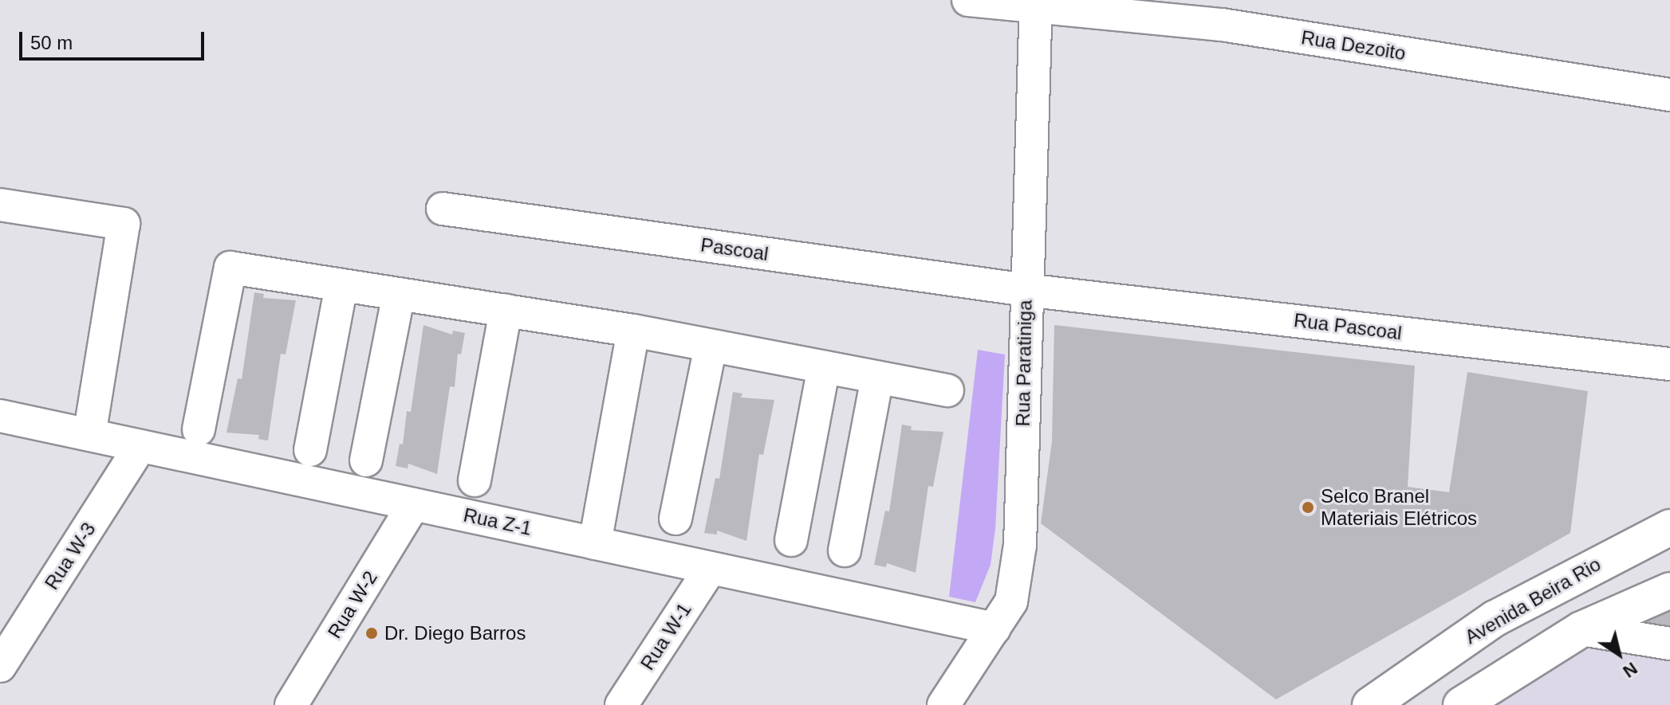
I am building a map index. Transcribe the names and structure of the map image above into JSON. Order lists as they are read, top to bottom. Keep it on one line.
{"streets":{"main road":["Avenida Beira Rio"],"street":["Rua Dezoito","Pascoal","Rua Pascoal","Rua Paratiniga","Rua Z-1","Rua W-3","Rua W-2","Rua W-1"]},"crossings":[["Rua Dezoito","Rua Paratiniga"],["Pascoal","Rua Pascoal"],["Pascoal","Rua Paratiniga"],["Rua Pascoal","Rua Paratiniga"],["Rua Paratiniga","Rua Z-1"],["Rua Z-1","Rua W-3"],["Rua Z-1","Rua W-2"],["Rua Z-1","Rua W-1"]],"places":["Selco Branel Materiais Elétricos","Dr. Diego Barros"],"scale_bar":"50 m","north":"bottom right"}
